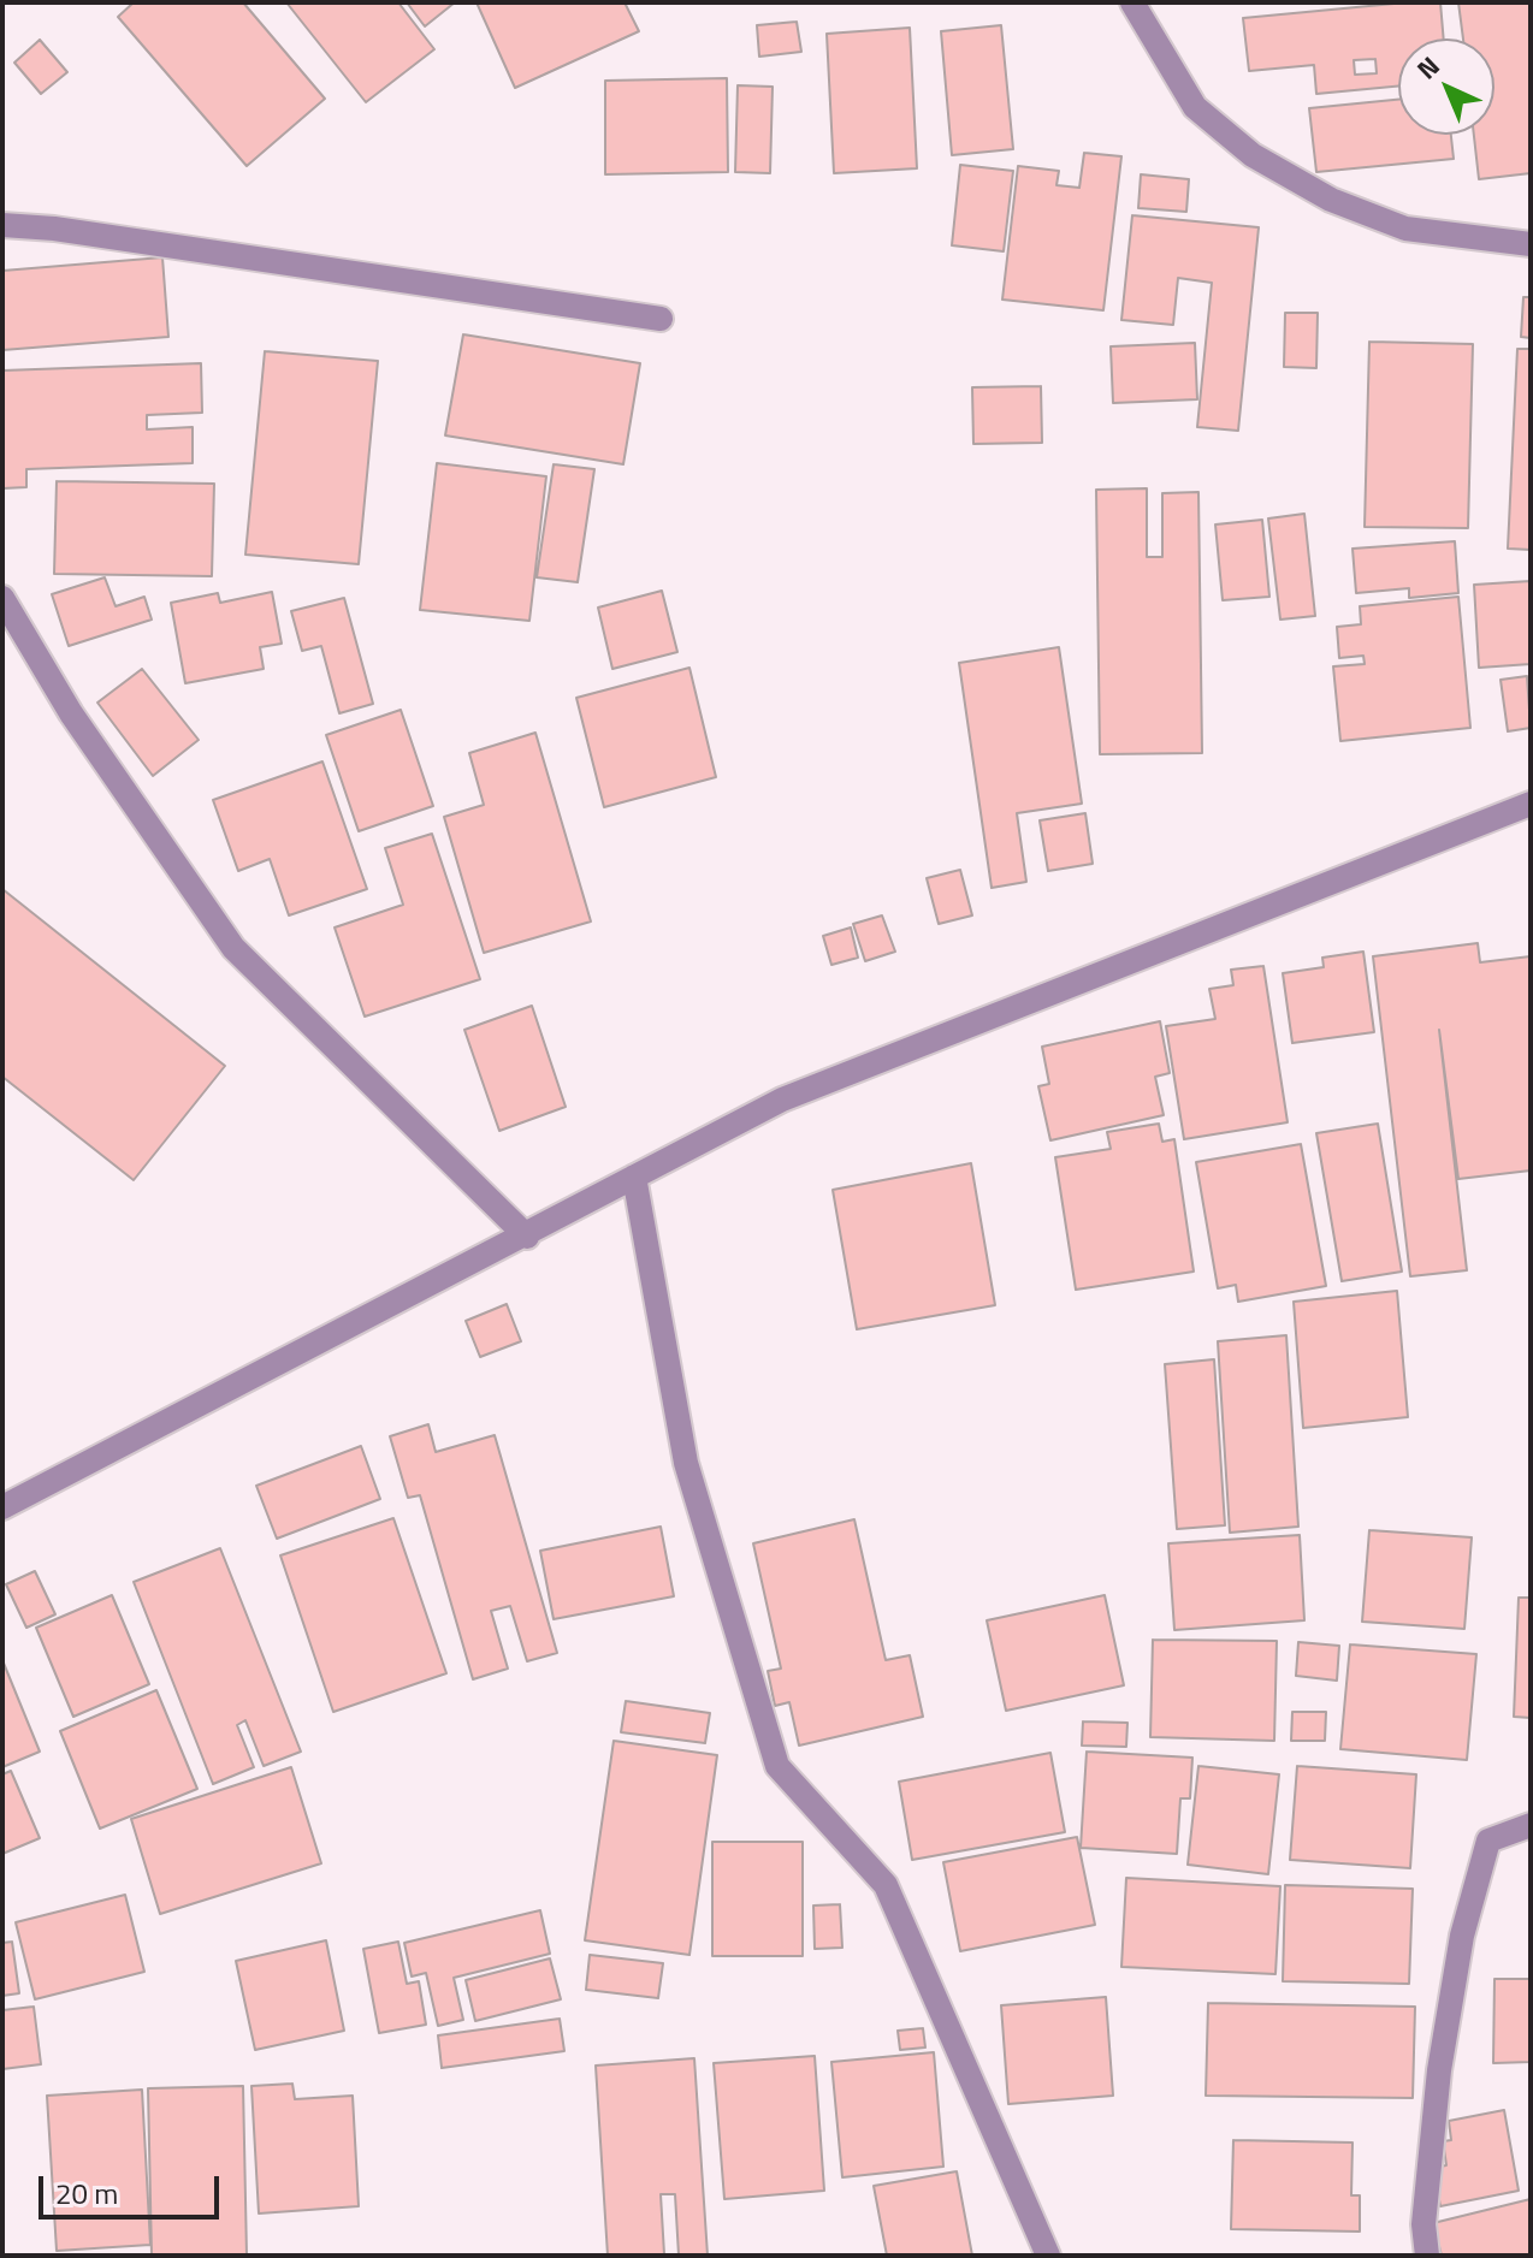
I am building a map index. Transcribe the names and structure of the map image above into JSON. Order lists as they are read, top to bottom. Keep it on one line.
{"scale_bar":"20 m","north":"top left"}
